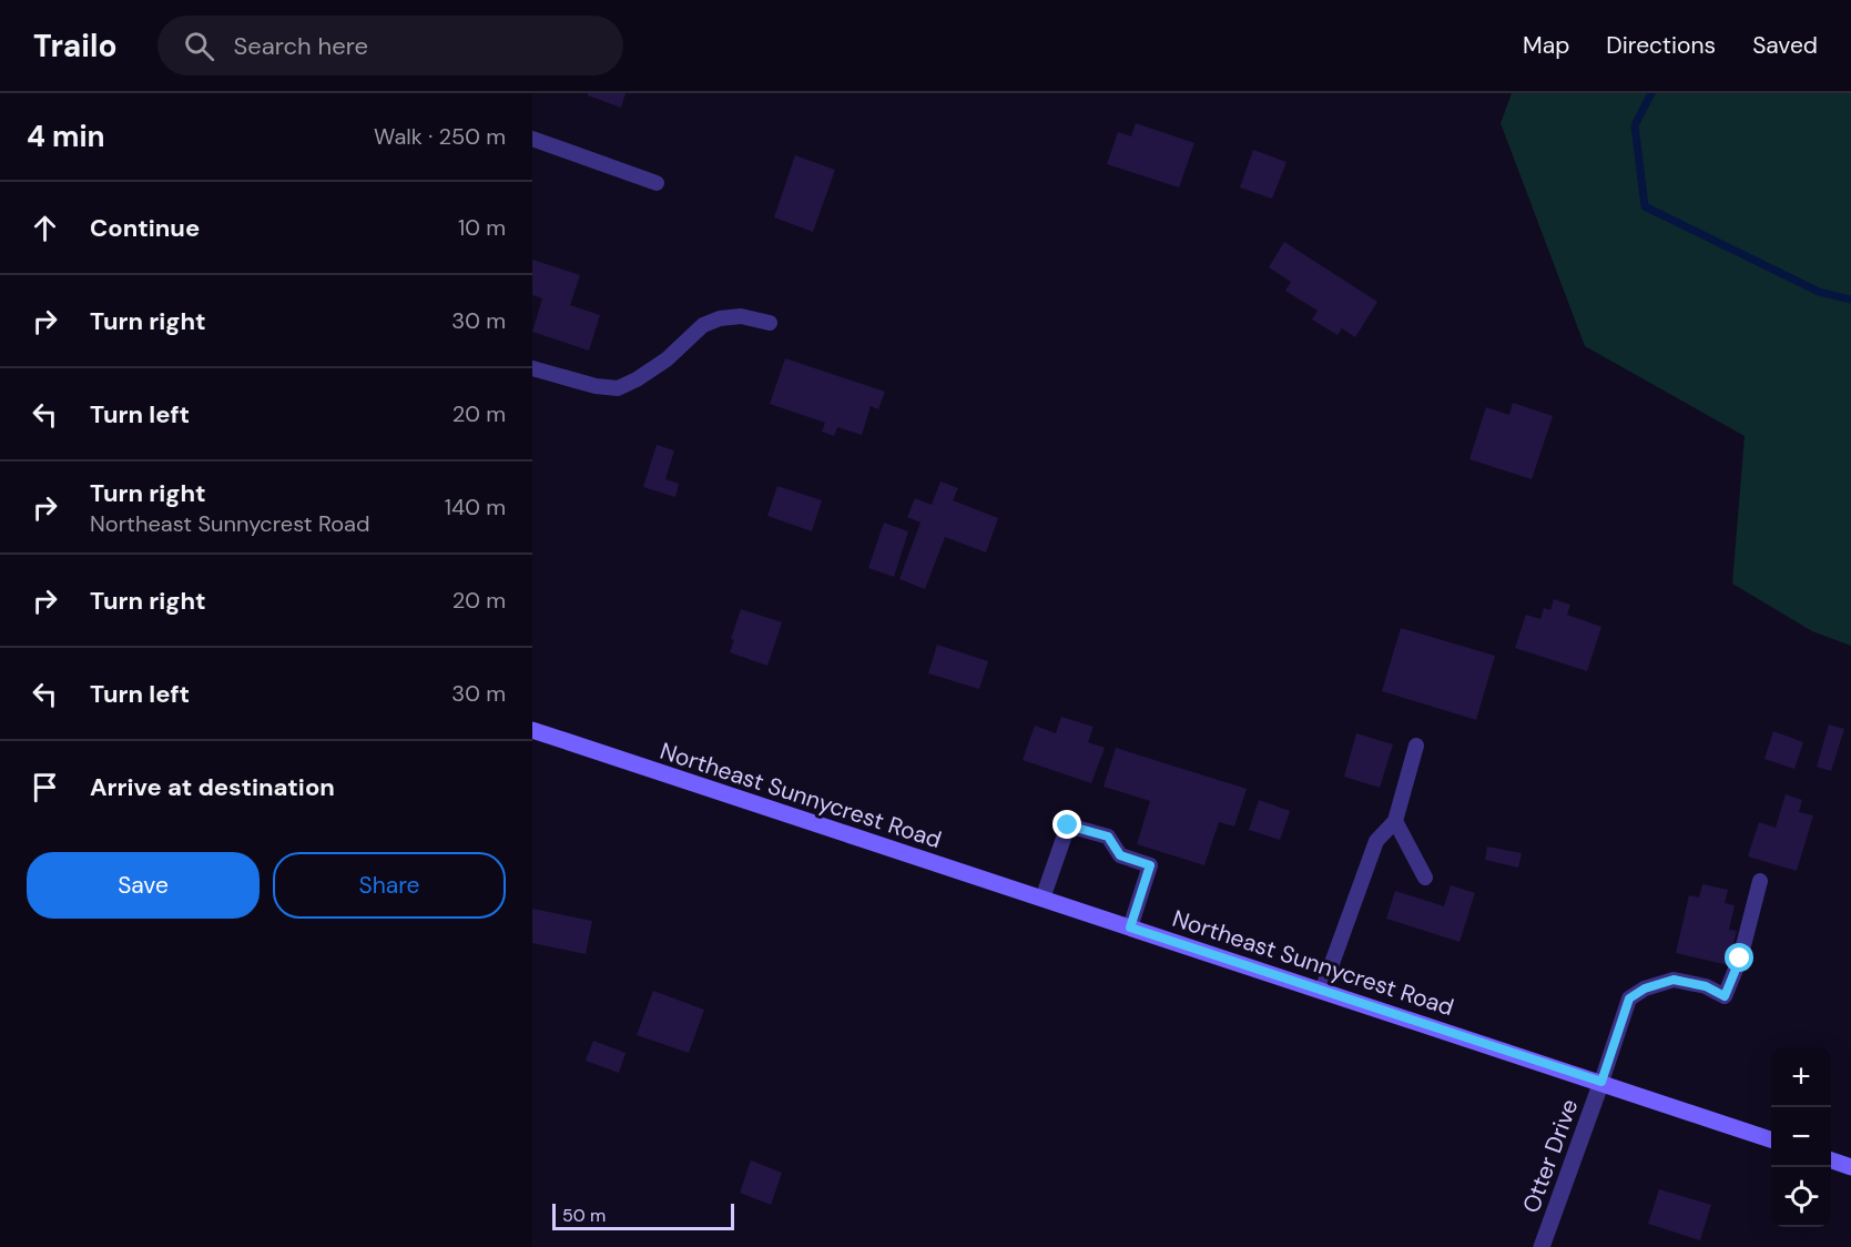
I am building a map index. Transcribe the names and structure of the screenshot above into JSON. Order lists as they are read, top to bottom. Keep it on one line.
{"streets":{"street":["Northeast Sunnycrest Road","Otter Drive"]},"crossings":[["Northeast Sunnycrest Road","Otter Drive"]],"scale_bar":"50 m","page":{"header":"Trailo","search":"Search here","nav":["Map","Directions","Saved"],"heading":["4 min","Walk · 250 m"],"list":[["Continue","10 m"],["Turn right","30 m"],["Turn left","20 m"],["Turn right","Northeast Sunnycrest Road","140 m"],["Turn right","20 m"],["Turn left","30 m"],"Arrive at destination"],"buttons":["Save","Share"],"map_buttons":["+","−"],"scale":"50 m"}}
